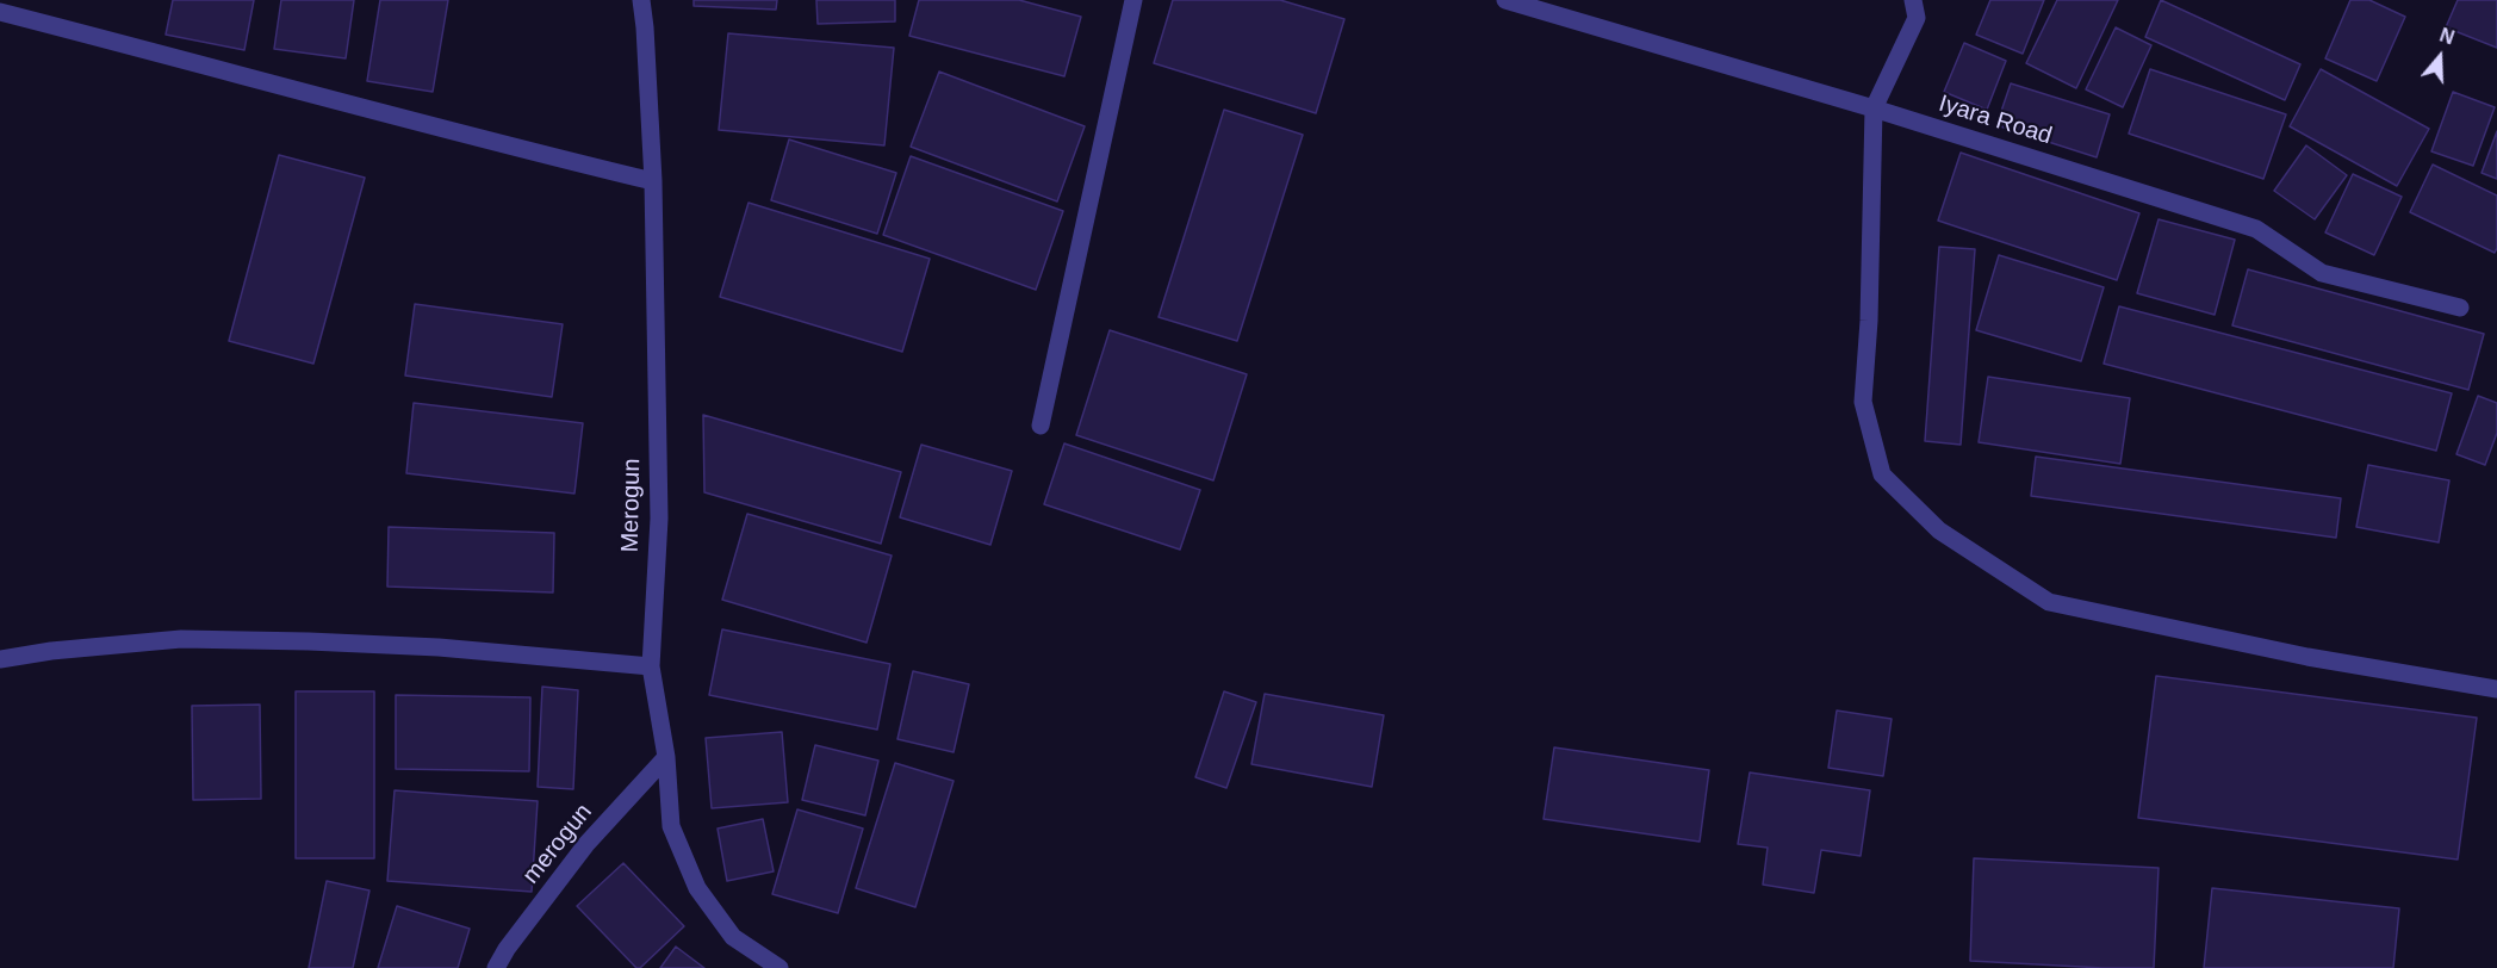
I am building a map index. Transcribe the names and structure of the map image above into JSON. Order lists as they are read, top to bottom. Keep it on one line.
{"streets":{"street":["Iyara Road","Merogun","merogun"]},"crossings":[["Merogun","merogun"]],"north":"top"}
